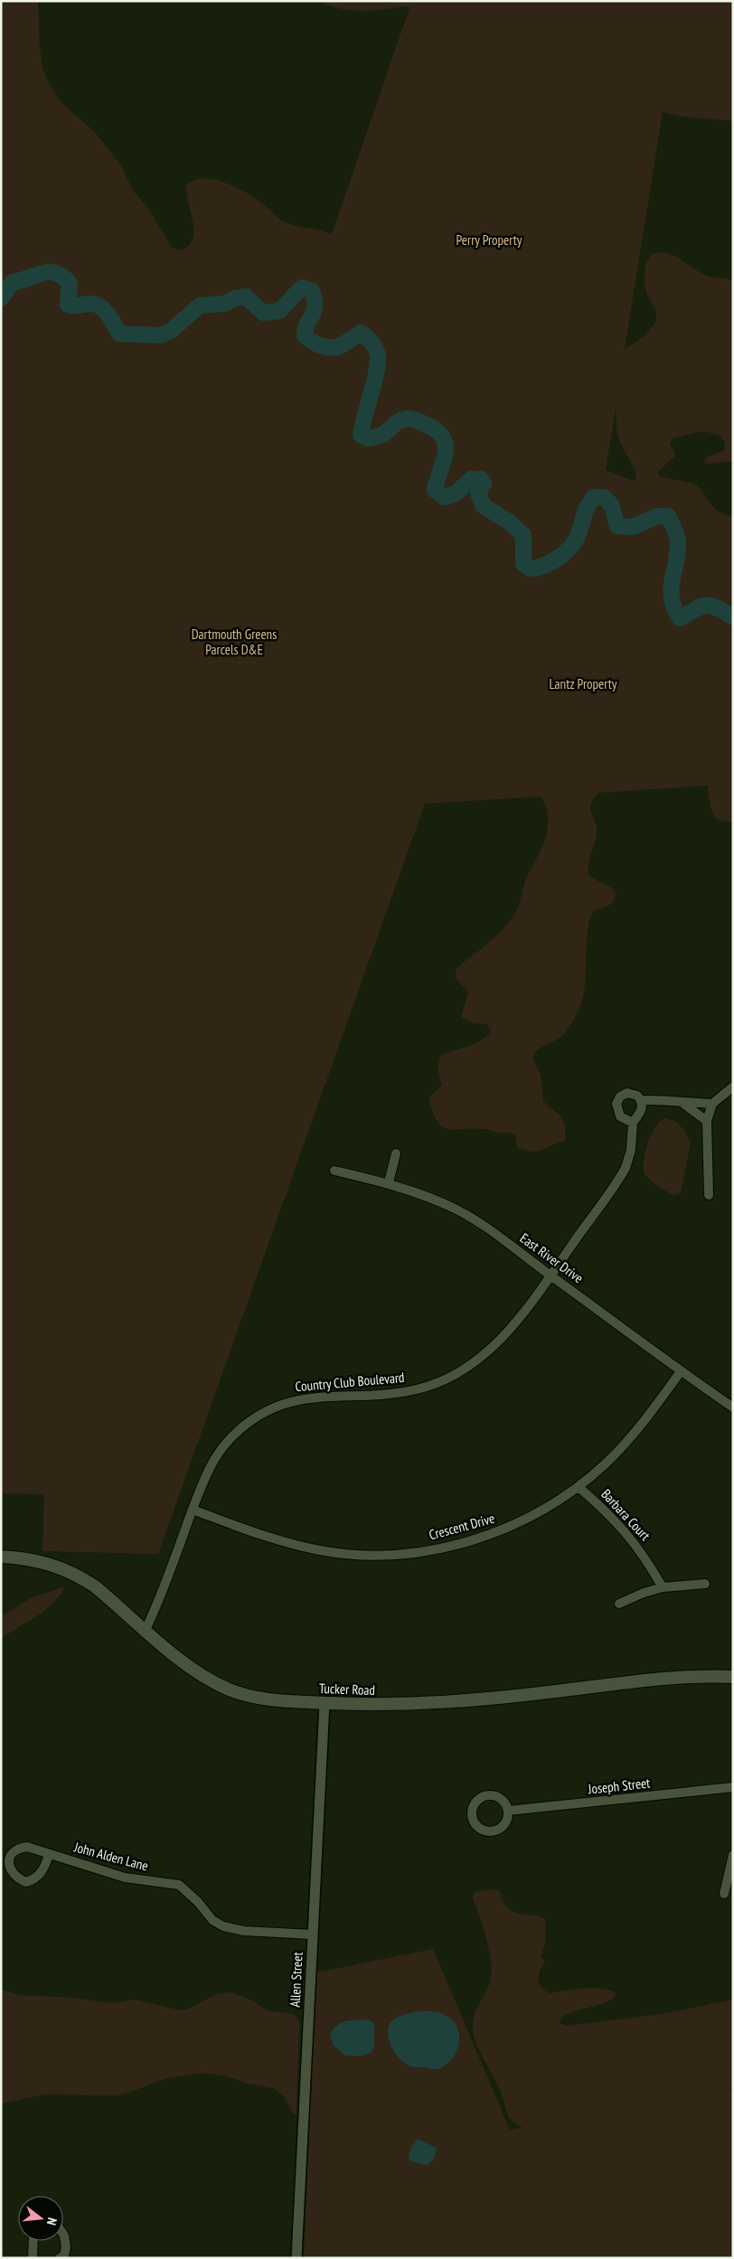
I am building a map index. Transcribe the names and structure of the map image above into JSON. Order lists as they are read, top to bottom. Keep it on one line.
{"streets":{"main road":["Tucker Road"],"street":["East River Drive","Country Club Boulevard","Barbara Court","Crescent Drive","Joseph Street","John Alden Lane","Allen Street"]},"crossings":[["East River Drive","Country Club Boulevard"],["East River Drive","Crescent Drive"],["Country Club Boulevard","Crescent Drive"],["Country Club Boulevard","Tucker Road"],["Barbara Court","Crescent Drive"],["Tucker Road","Allen Street"],["John Alden Lane","Allen Street"]],"parks":["Perry Property","Dartmouth Greens Parcels D&E","Lantz Property"],"north":"right"}
